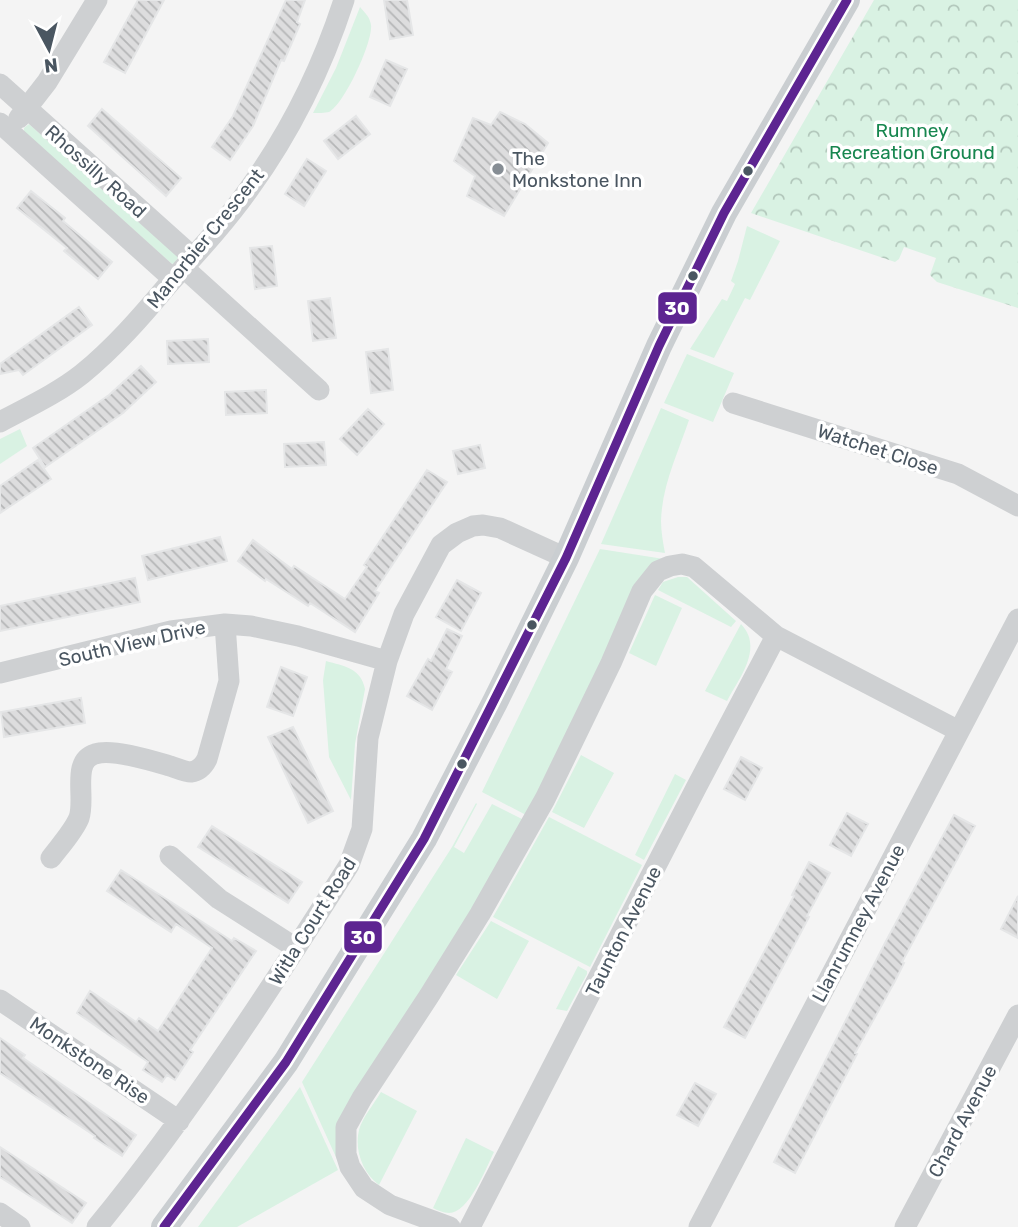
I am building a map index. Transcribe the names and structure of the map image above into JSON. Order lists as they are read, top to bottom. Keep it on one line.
{"streets":{"street":["Rhossilly Road","Manorbier Crescent","Watchet Close","South View Drive","Witla Court Road","Llanrumney Avenue","Taunton Avenue","Monkstone Rise","Chard Avenue"]},"crossings":[["Rhossilly Road","Manorbier Crescent"],["South View Drive","Witla Court Road"],["Witla Court Road","Monkstone Rise"]],"parks":["Rumney Recreation Ground"],"places":["The Monkstone Inn"],"lines":["transit line 30"],"north":"bottom"}
